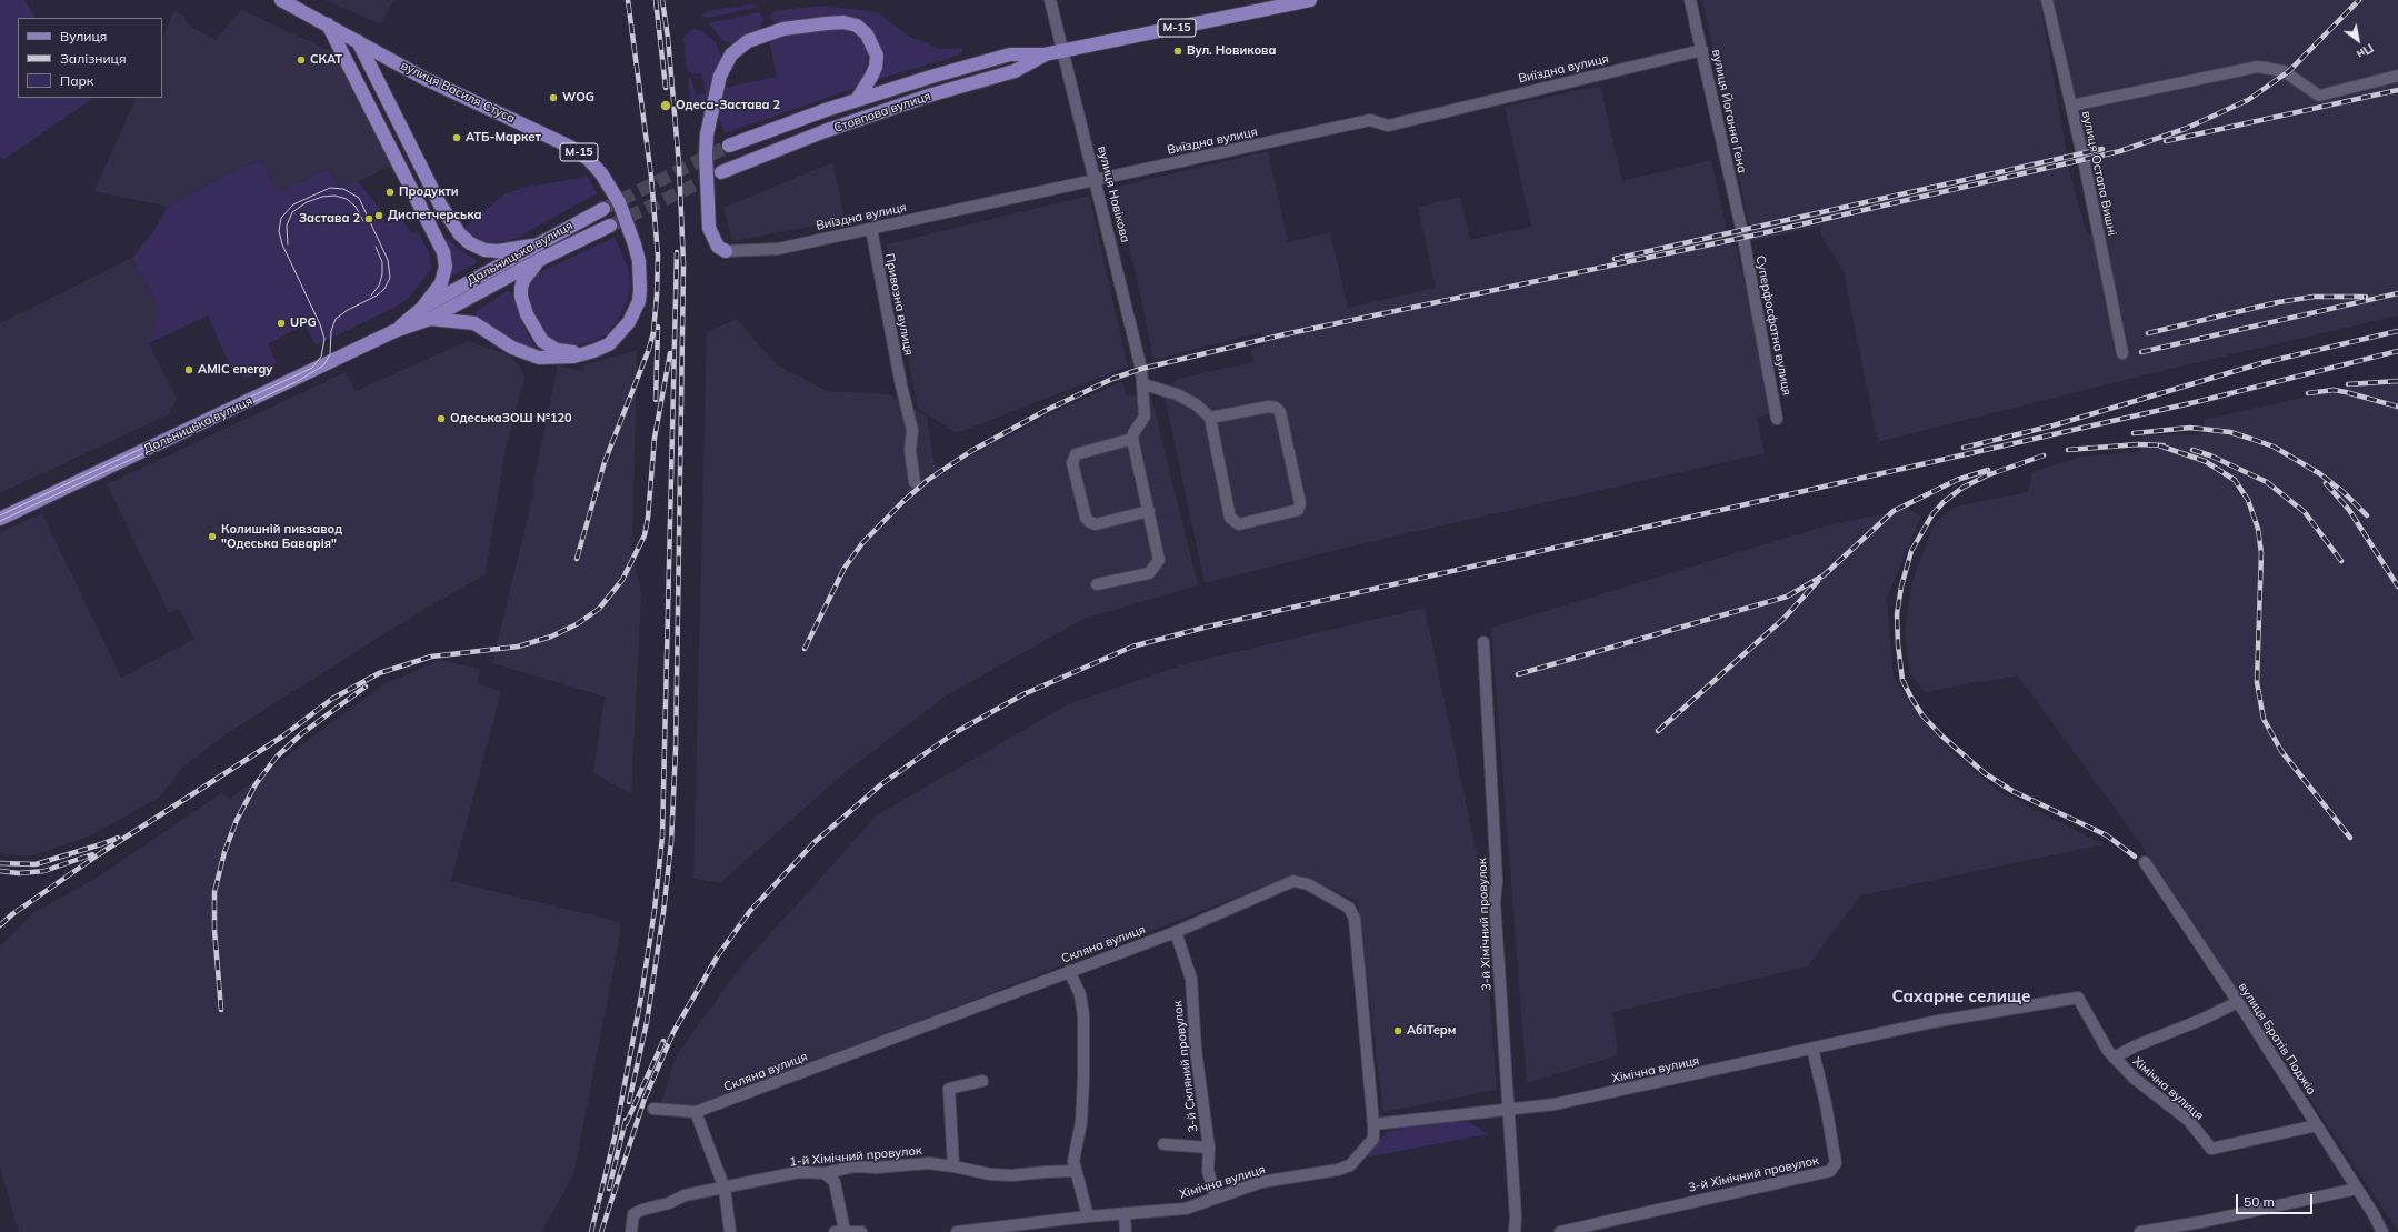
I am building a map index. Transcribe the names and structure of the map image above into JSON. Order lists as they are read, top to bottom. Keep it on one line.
{"streets":{"main road":["М-15","вулиця Василя Стуса","Стовпова вулиця","Дальницька вулиця"],"street":["Виїздна вулиця","вулиця Йоганна Гена","вулиця Остапа Вишні","вулиця Новікова","Привозна вулиця","Суперфосфатна вулиця","3-й Хімічний провулок","Скляна вулиця","вулиця Братів Поджіо","3-й Скляний провулок","Хімічна вулиця","1-й Хімічний провулок"]},"crossings":[["Виїздна вулиця","вулиця Йоганна Гена"],["Виїздна вулиця","вулиця Новікова"],["Виїздна вулиця","Привозна вулиця"],["вулиця Василя Стуса","Дальницька вулиця"],["вулиця Йоганна Гена","Суперфосфатна вулиця"],["Стовпова вулиця","вулиця Новікова"],["3-й Хімічний провулок","Хімічна вулиця"],["Скляна вулиця","3-й Скляний провулок"],["Скляна вулиця","Хімічна вулиця"],["вулиця Братів Поджіо","Хімічна вулиця"],["3-й Скляний провулок","Хімічна вулиця"]],"districts":["Сахарне селище"],"places":["Вул. Новикова","СКАТ","WOG","Одеса-Застава 2","АТБ-Маркет","Продукти","Диспетчерська","Застава 2","UPG","AMIC energy","ОдеськаЗОШ №120","Колишній пивзавод \"Одеська Баварія\"","АбіТерм"],"legend":["Вулиця","Залізниця","Парк"],"scale_bar":"50 m","north":"bottom right"}
